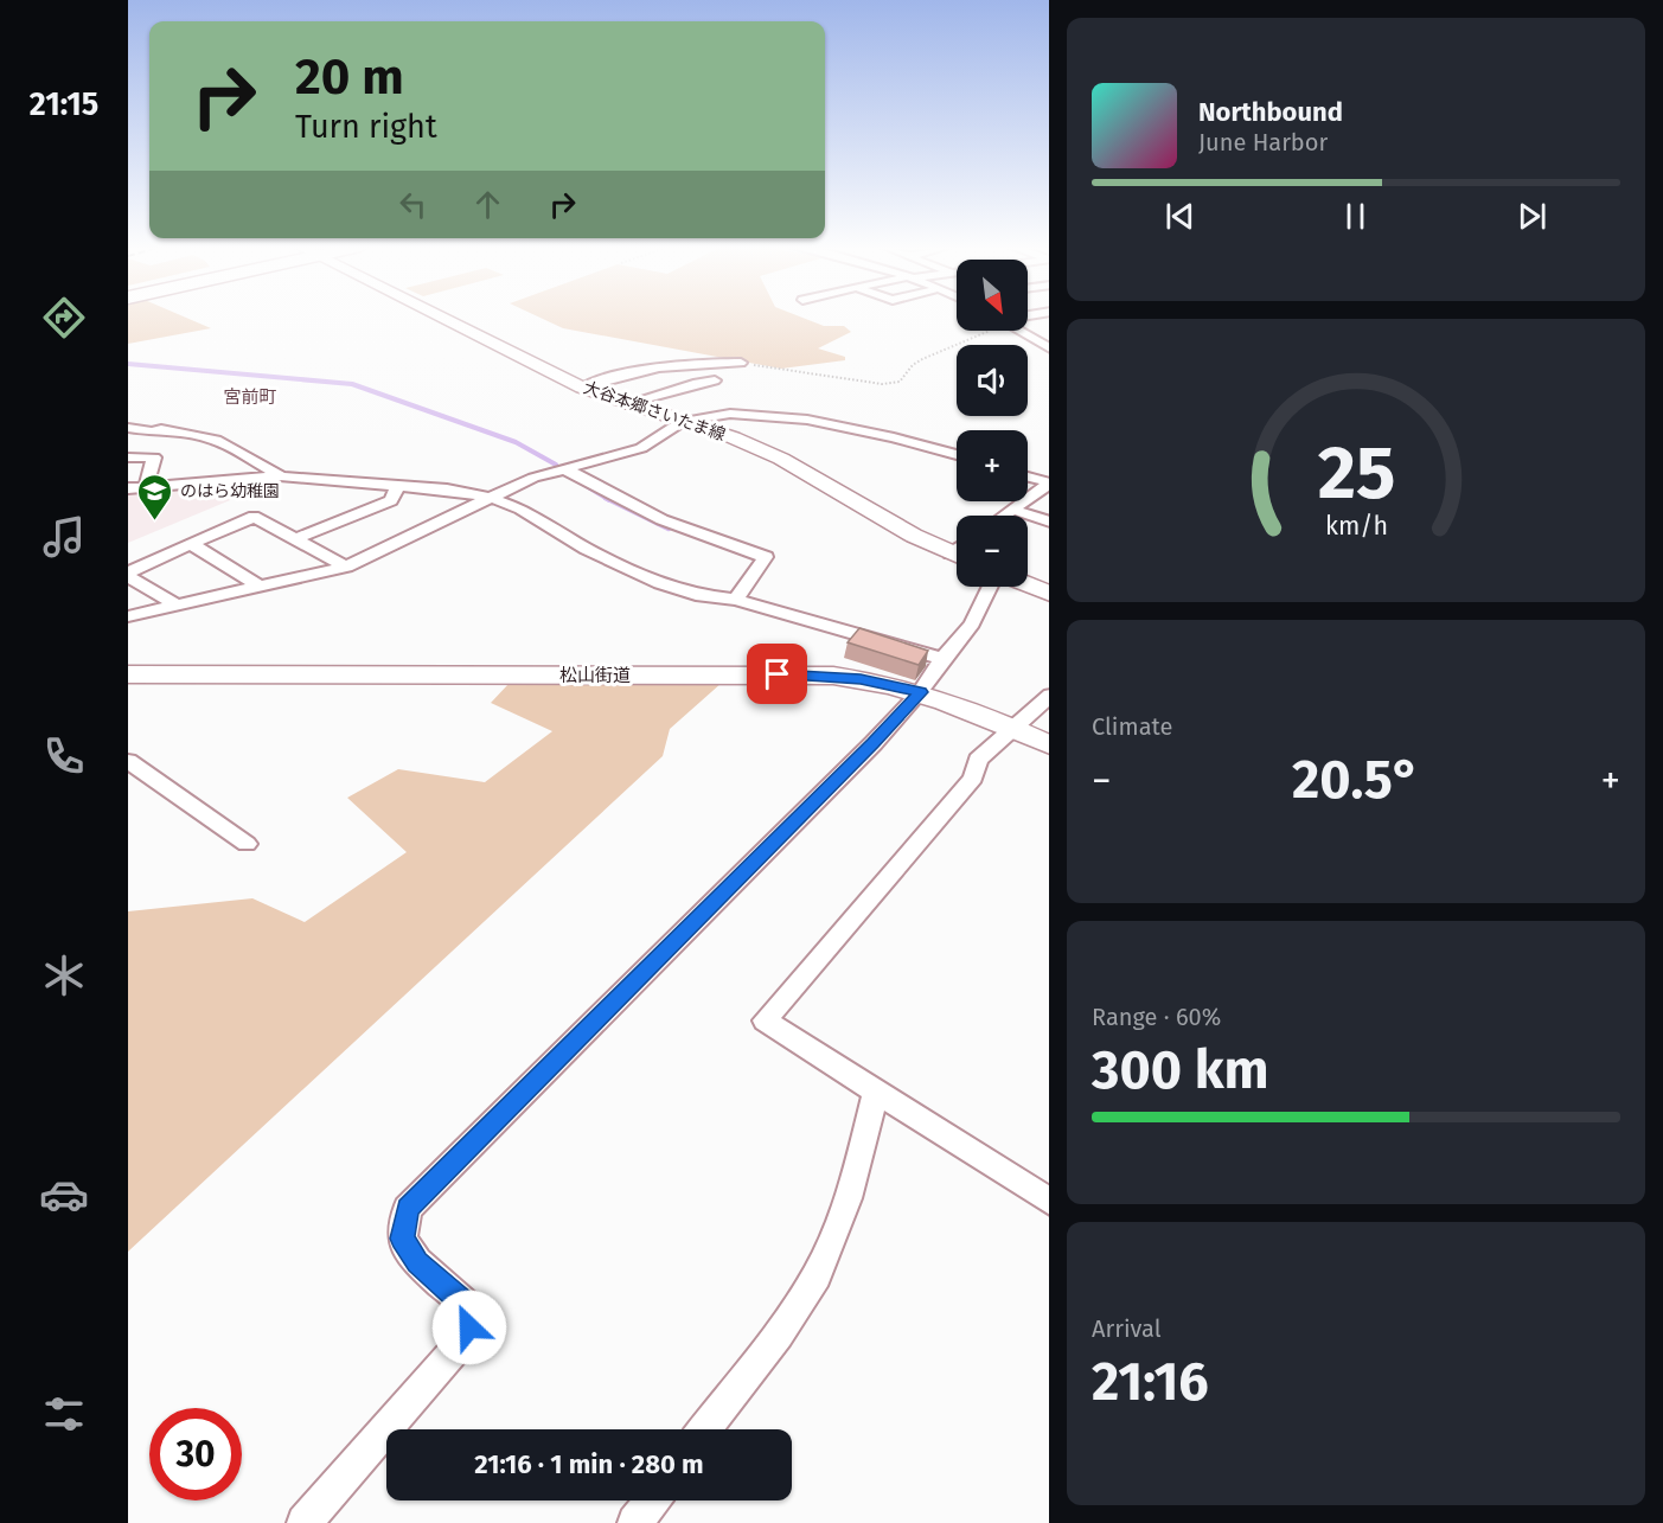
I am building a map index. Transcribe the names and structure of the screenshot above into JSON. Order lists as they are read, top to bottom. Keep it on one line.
{"streets":{"main road":["大谷本郷さいたま線","松山街道"]},"districts":["宮前町"],"places":{"school or university":["のはら幼稚園"]},"north":"bottom right","page":{"tabs":"21:15","turn":["20 m","Turn right"],"song":["Northbound","June Harbor"],"map_buttons":["+","−"],"tile":["Climate",["Range · 60%","300 km"],["Arrival","21:16"]],"heat":["−","20.5°","+"],"limit":"30","trip":"21:16 · 1 min · 280 m","gauge":["25","km/h"]}}
